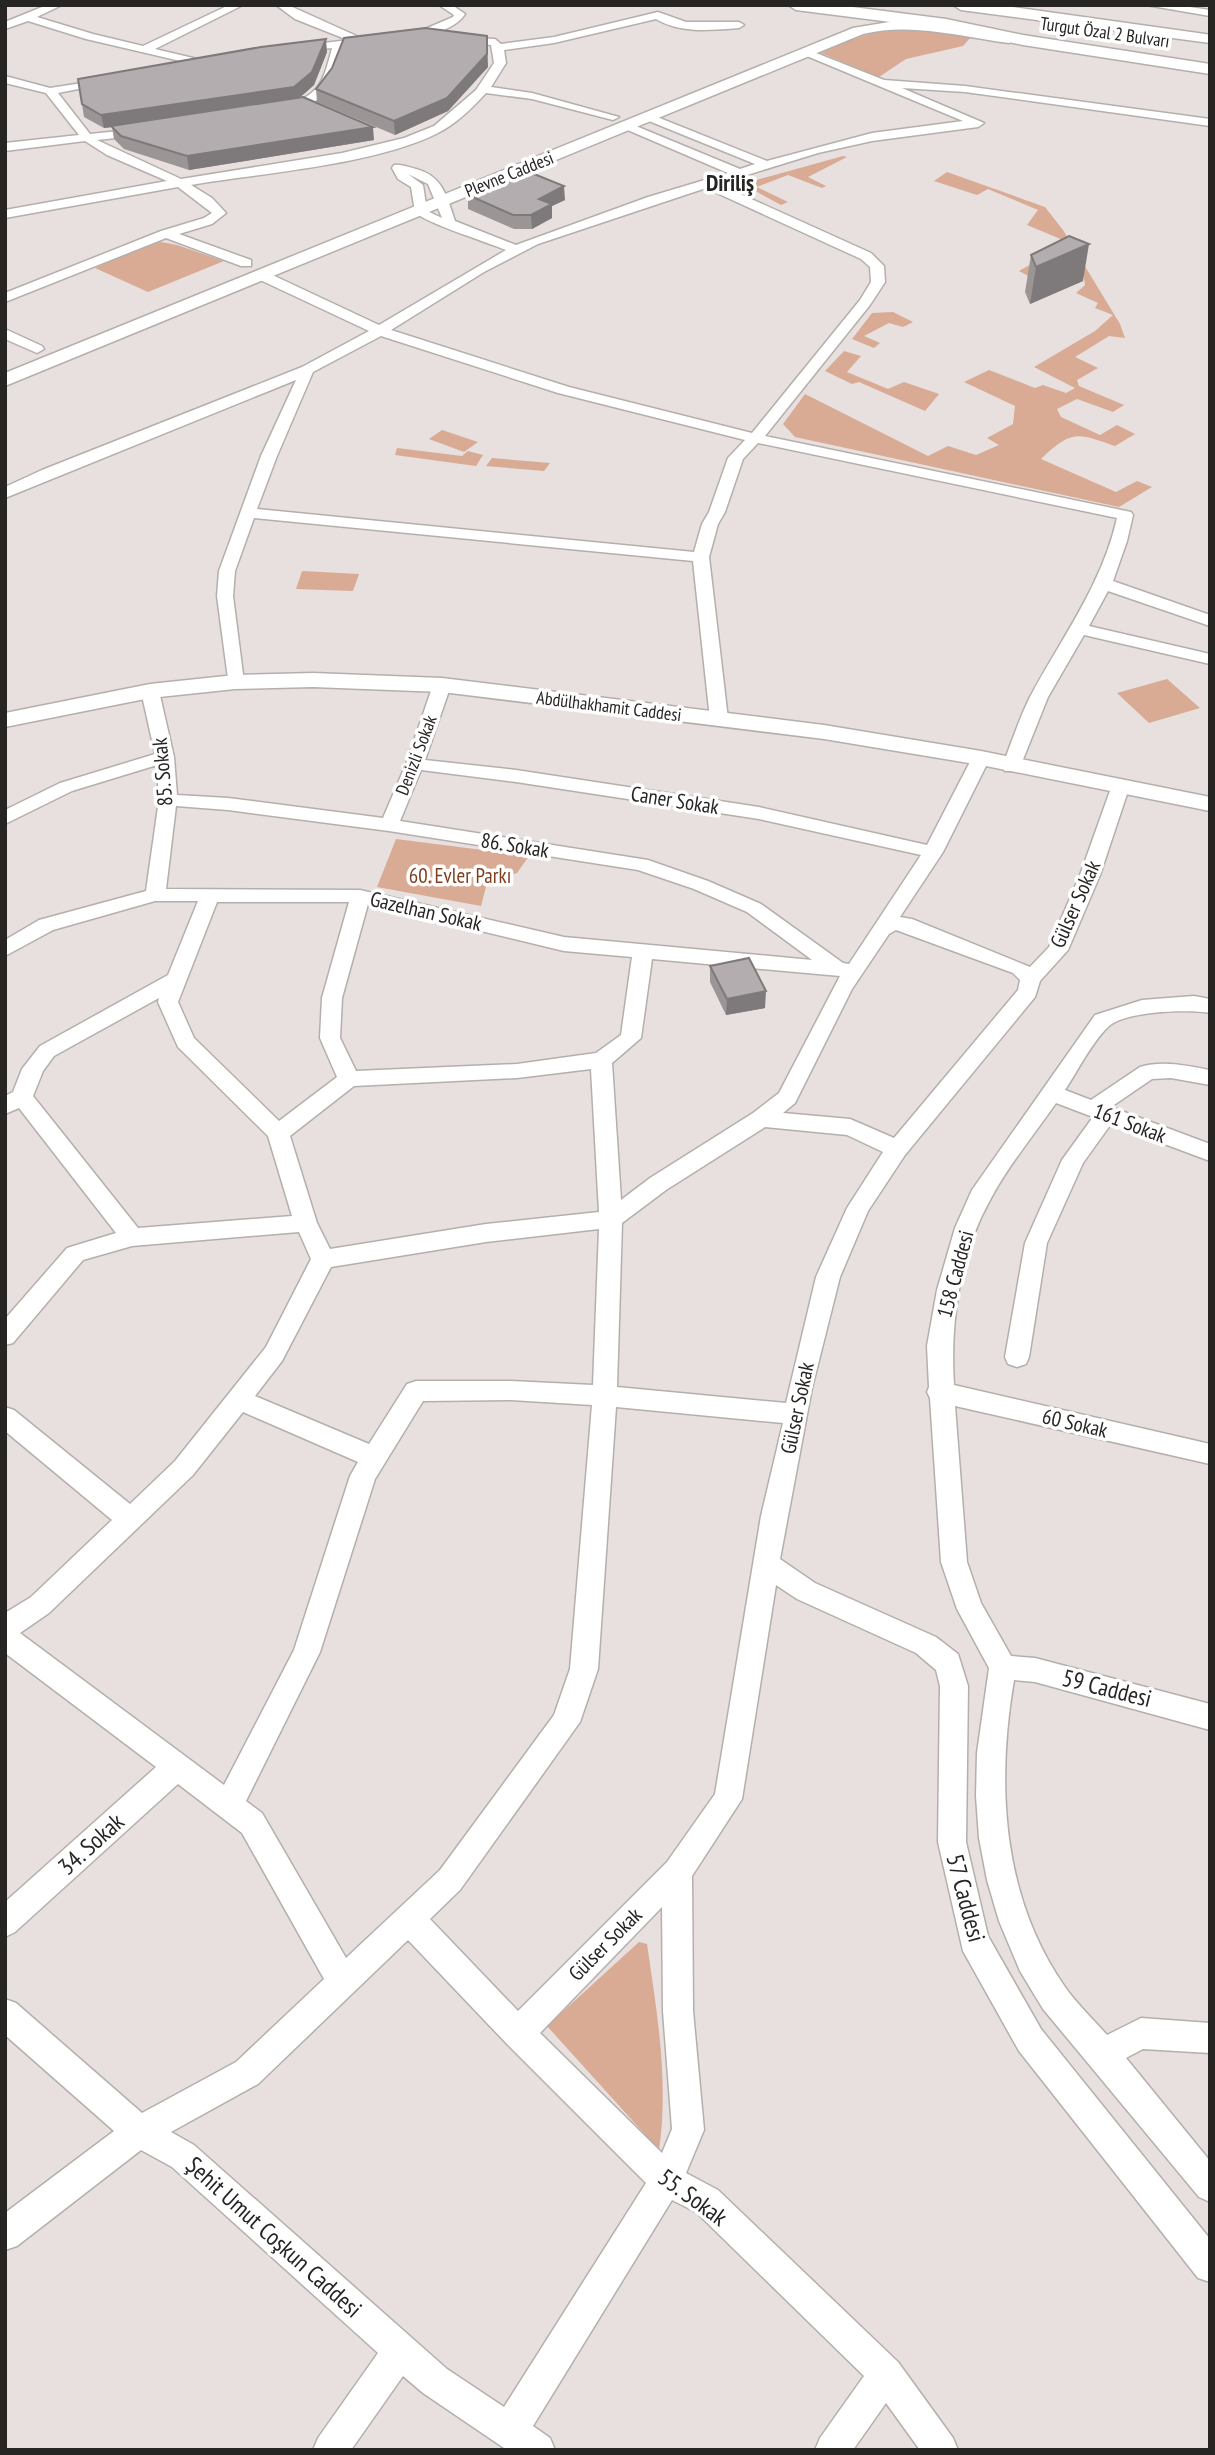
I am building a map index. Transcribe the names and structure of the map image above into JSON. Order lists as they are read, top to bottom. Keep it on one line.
{"streets":{"highway":["Turgut Özal 2 Bulvarı"],"main road":["Plevne Caddesi","Abdülhakhamit Caddesi"],"street":["Denizli Sokak","85. Sokak","Caner Sokak","86. Sokak","Gülser Sokak","Gazelhan Sokak","161 Sokak","158 Caddesi","60 Sokak","59 Caddesi","34. Sokak","57 Caddesi","55. Sokak","Şehit Umut Coşkun Caddesi"]},"crossings":[["Turgut Özal 2 Bulvarı","Plevne Caddesi"],["Abdülhakhamit Caddesi","Denizli Sokak"],["Abdülhakhamit Caddesi","85. Sokak"],["Abdülhakhamit Caddesi","Gülser Sokak"],["Denizli Sokak","Caner Sokak"],["Denizli Sokak","86. Sokak"],["85. Sokak","86. Sokak"],["85. Sokak","Gazelhan Sokak"],["86. Sokak","Gazelhan Sokak"],["Gülser Sokak","57 Caddesi"],["Gülser Sokak","55. Sokak"],["161 Sokak","158 Caddesi"],["158 Caddesi","60 Sokak"],["158 Caddesi","59 Caddesi"],["158 Caddesi","57 Caddesi"],["59 Caddesi","57 Caddesi"]],"districts":["Diriliş"],"parks":["60. Evler Parkı"]}
